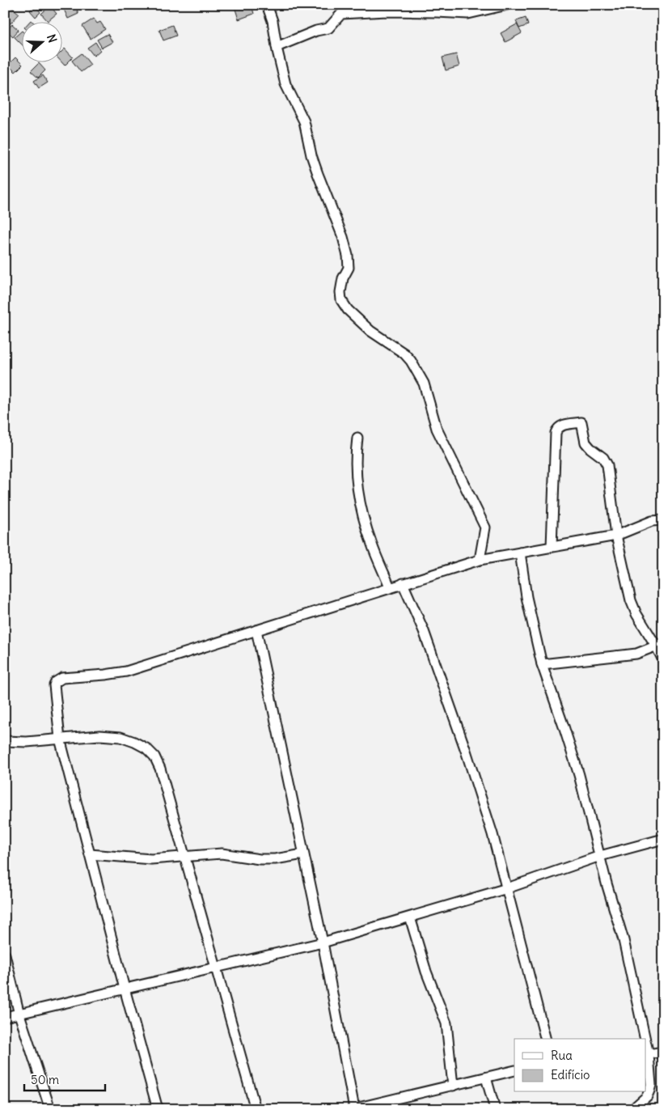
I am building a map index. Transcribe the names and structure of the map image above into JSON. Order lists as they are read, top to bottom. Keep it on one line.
{"legend":["Rua","Edifício"],"scale_bar":"50 m","north":"right"}
